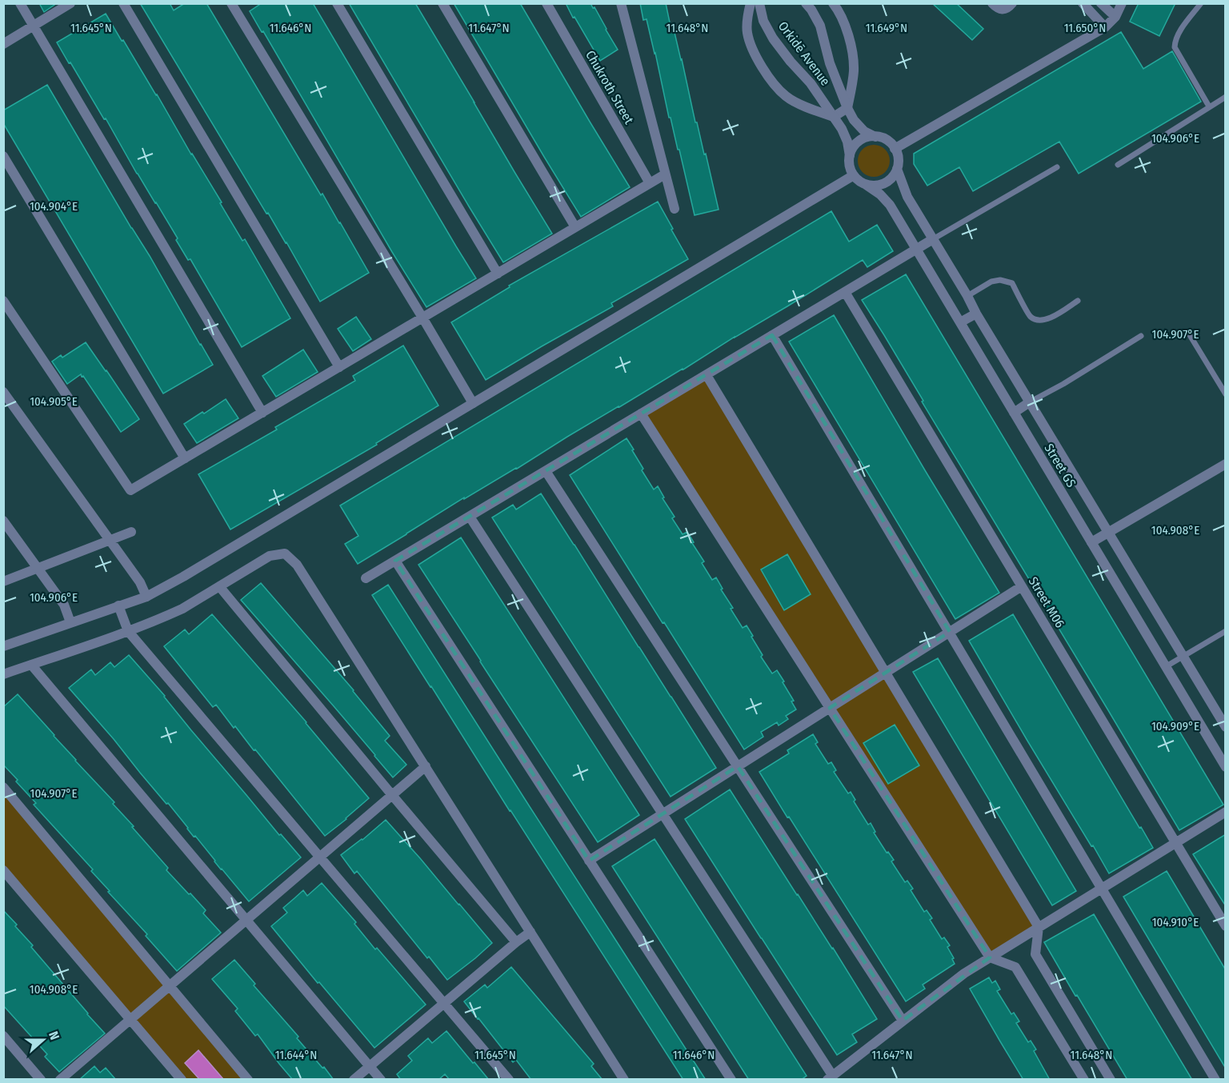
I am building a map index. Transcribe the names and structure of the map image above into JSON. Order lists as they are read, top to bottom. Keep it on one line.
{"streets":{"street":["Orkidē Avenue","Chukroth Street","Street GS","Street M06"]},"crossings":[["Orkidē Avenue","Street GS"]],"north":"right","coordinates":["11.645°N","11.647°N","11.648°N","11.646°N","11.649°N","11.650°N","104.906°E","104.904°E","104.907°E","104.905°E","104.908°E","104.909°E","104.910°E","11.644°N"]}
